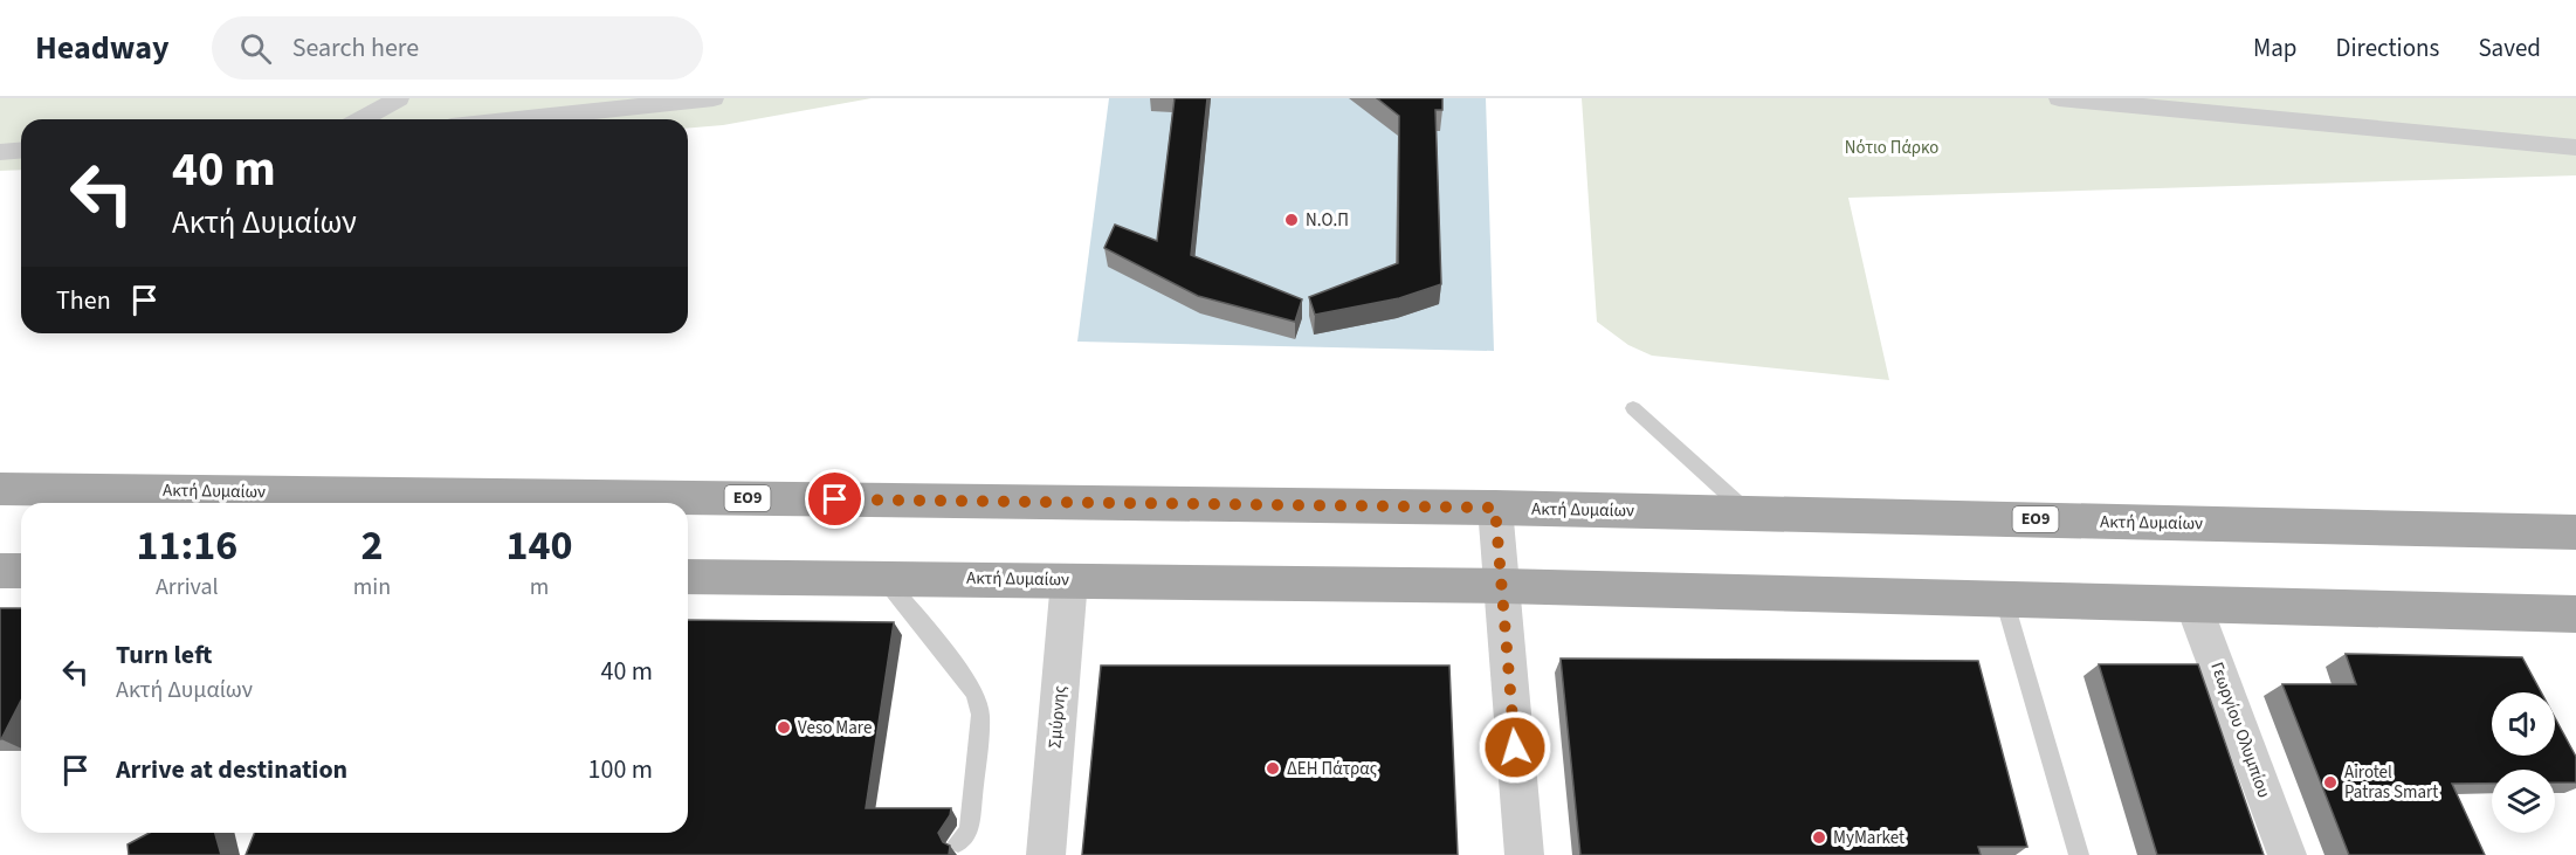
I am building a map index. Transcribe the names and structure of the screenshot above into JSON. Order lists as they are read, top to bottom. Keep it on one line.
{"streets":{"main road":["Ακτή Δυμαίων","ΕΟ9"],"street":["Σμύρνης","Γεωργίου Ολυμπίου"]},"crossings":[["Ακτή Δυμαίων","Σμύρνης"],["Ακτή Δυμαίων","Γεωργίου Ολυμπίου"]],"parks":["Νότιο Πάρκο"],"places":["Ν.Ο.Π","Veso Mare","ΔΕΗ Πάτρας","Airotel Patras Smart","MyMarket"],"page":{"header":"Headway","search":"Search here","nav":["Map","Directions","Saved"],"turn":["40 m","Ακτή Δυμαίων"],"then":"Then","eta":["11:16","Arrival","2","min","140","m"],"list":[{"name":"Turn left","note":"Ακτή Δυμαίων","value":"40 m"},{"name":"Arrive at destination","value":"100 m"}]}}
